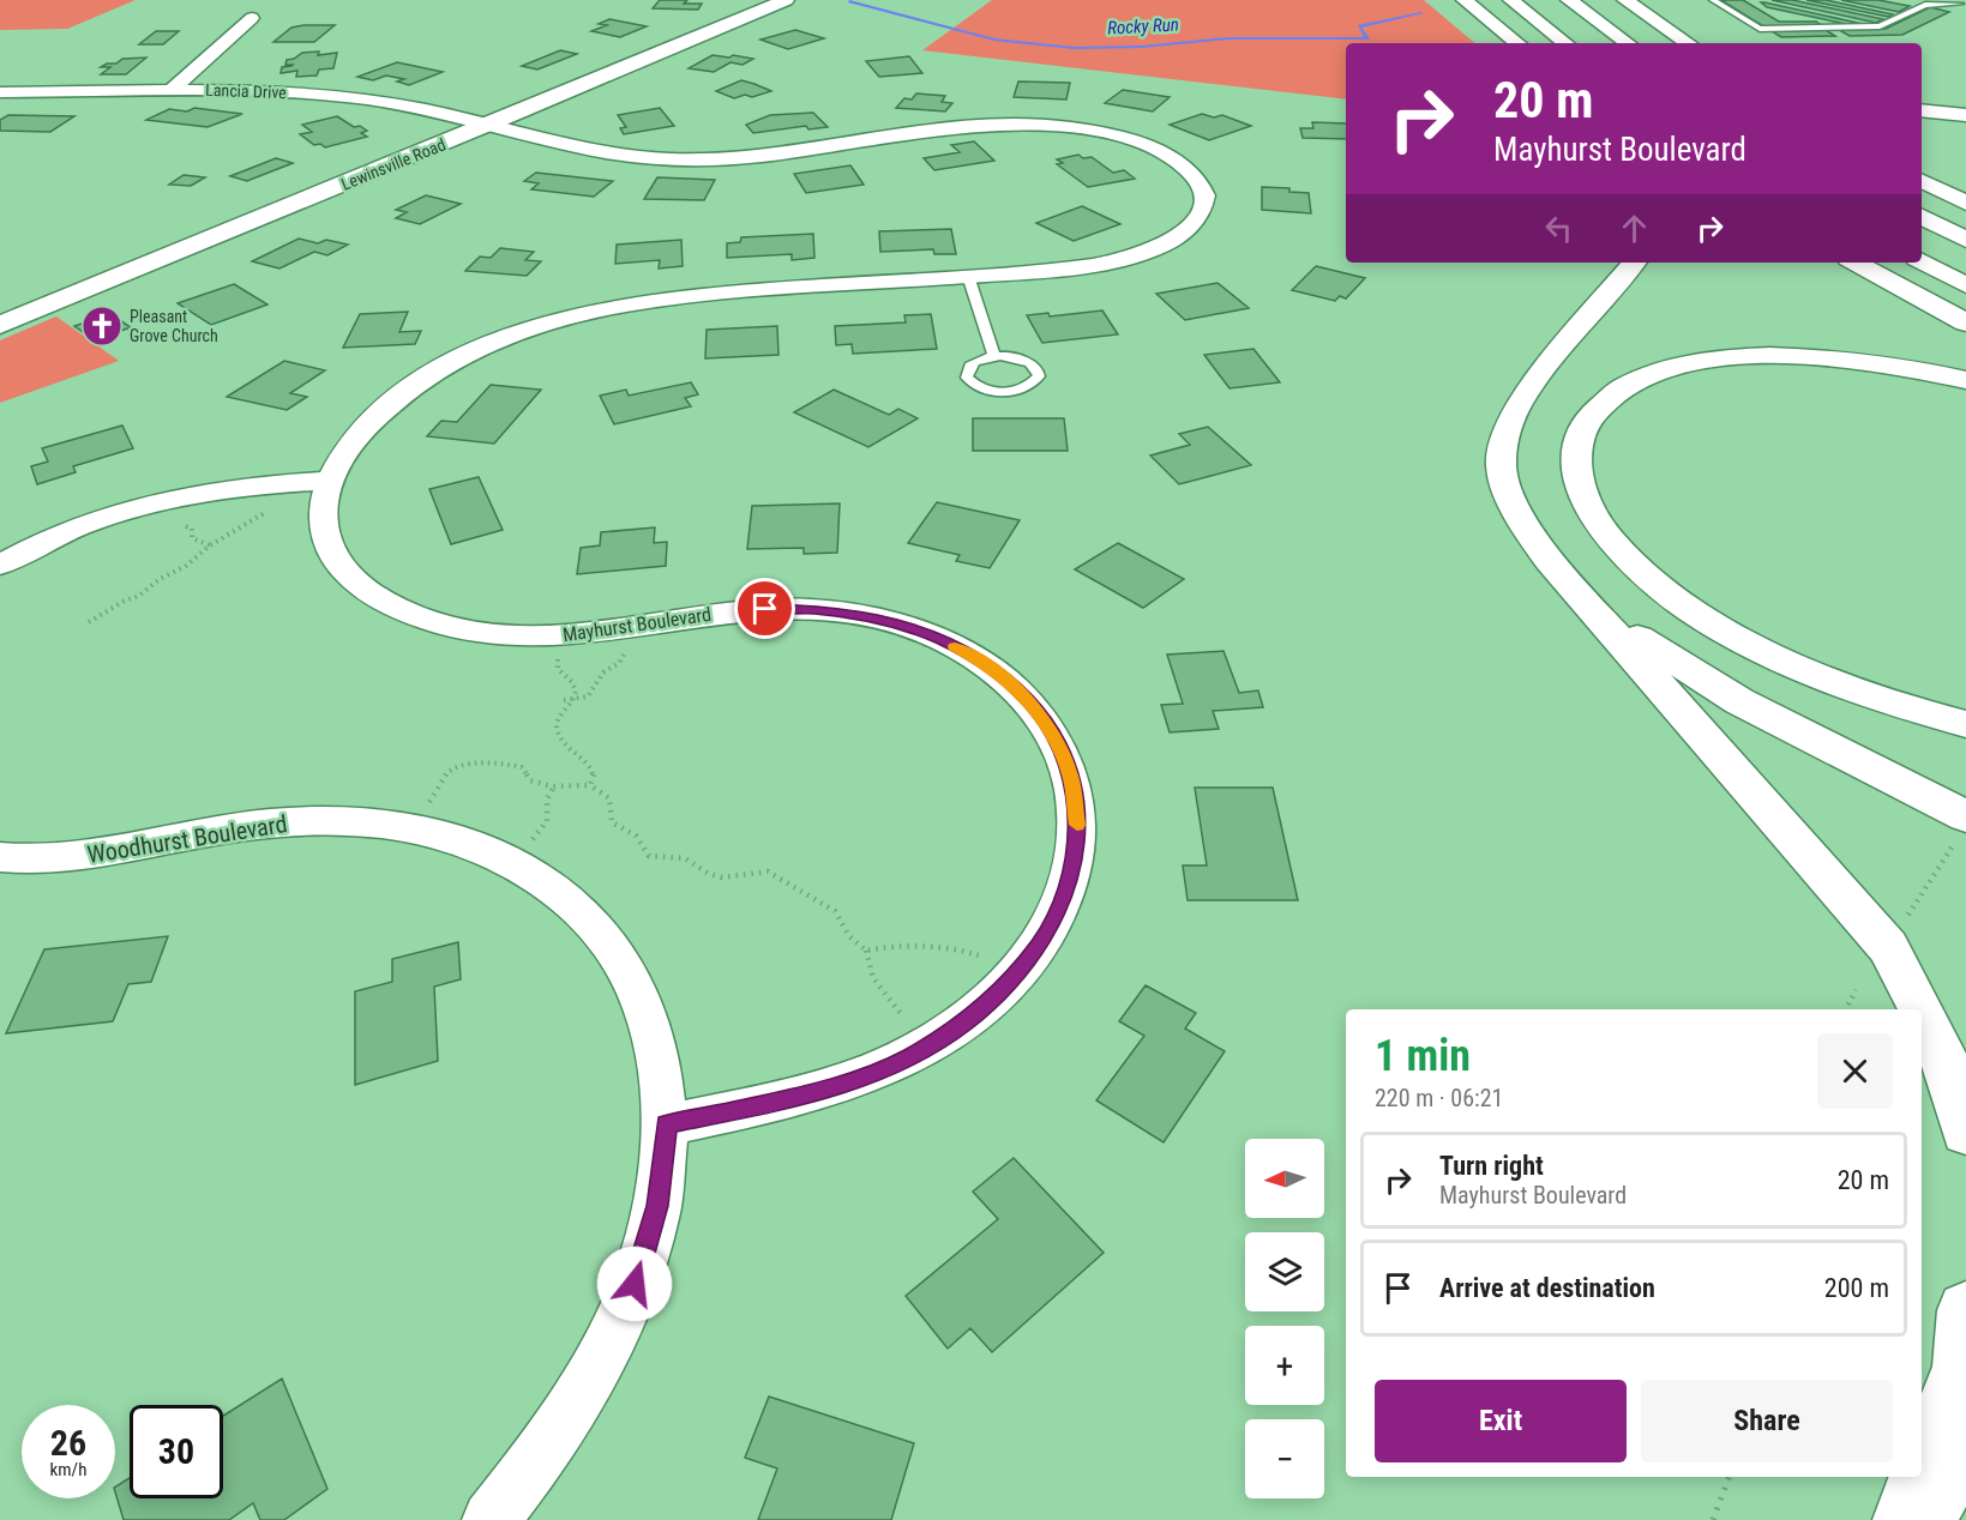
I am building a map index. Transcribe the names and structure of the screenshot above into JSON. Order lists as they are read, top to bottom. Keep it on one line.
{"streets":{"main road":["Lewinsville Road"],"street":["Lancia Drive","Mayhurst Boulevard","Woodhurst Boulevard"]},"crossings":[["Lancia Drive","Lewinsville Road"],["Lancia Drive","Mayhurst Boulevard"],["Lewinsville Road","Mayhurst Boulevard"],["Mayhurst Boulevard","Woodhurst Boulevard"]],"water":["Rocky Run"],"places":{"church":["Pleasant Grove Church"]},"north":"left","page":{"turn":["20 m","Mayhurst Boulevard"],"heading":["1 min","220 m · 06:21"],"list":[{"name":"Turn right","note":"Mayhurst Boulevard","value":"20 m"},{"name":"Arrive at destination","value":"200 m"}],"map_buttons":["+","−"],"buttons":["Exit","Share"],"speed":"26 km/h","limit":"30"}}
